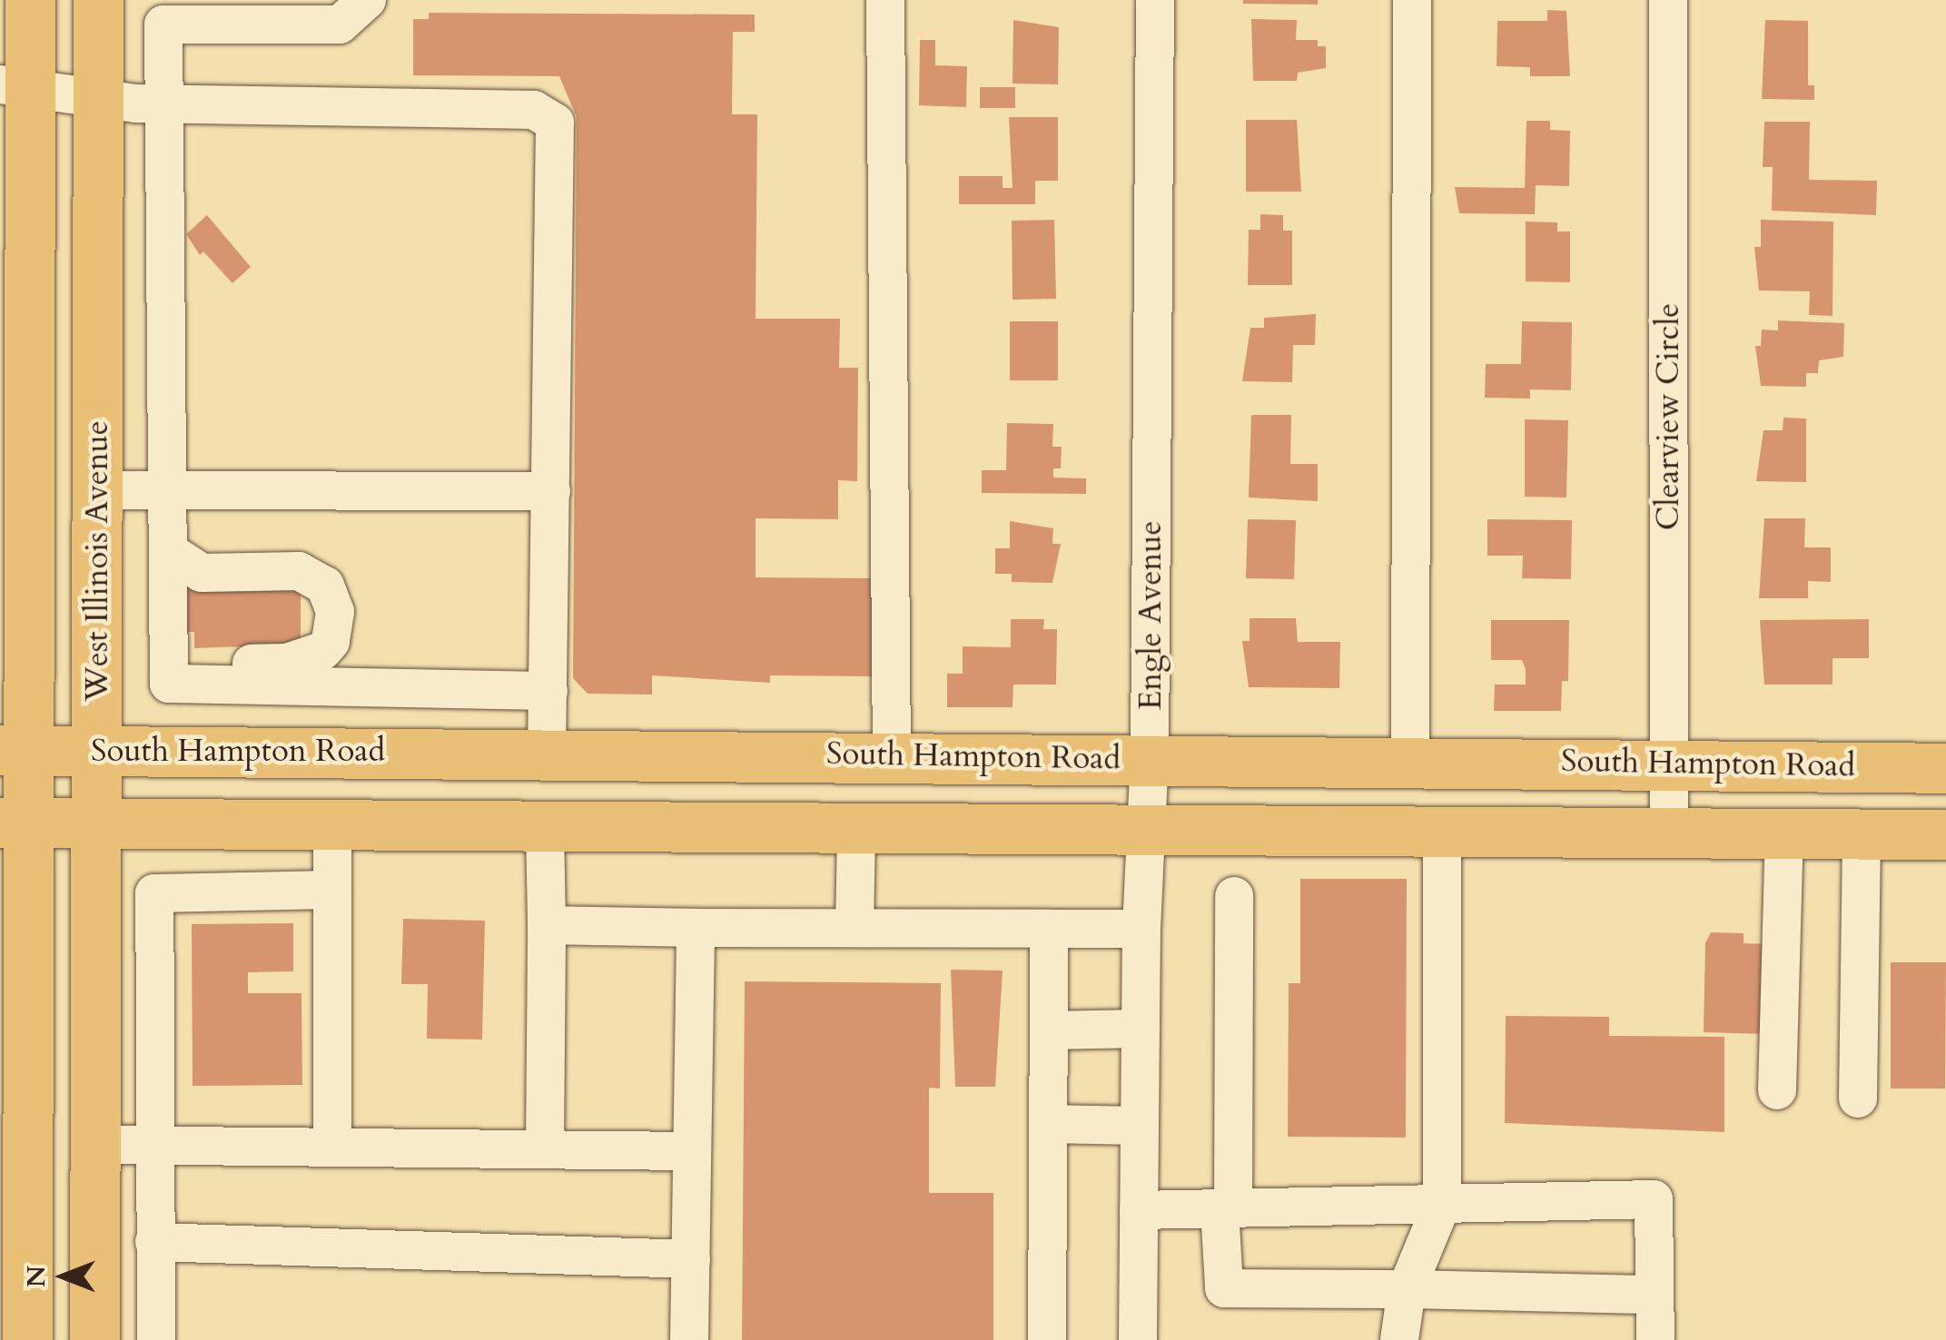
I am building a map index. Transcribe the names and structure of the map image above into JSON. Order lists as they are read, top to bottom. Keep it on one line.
{"streets":{"main road":["West Illinois Avenue","South Hampton Road"],"street":["Clearview Circle","Engle Avenue"]},"crossings":[["Clearview Circle","South Hampton Road"],["West Illinois Avenue","South Hampton Road"],["Engle Avenue","South Hampton Road"]],"north":"left"}
